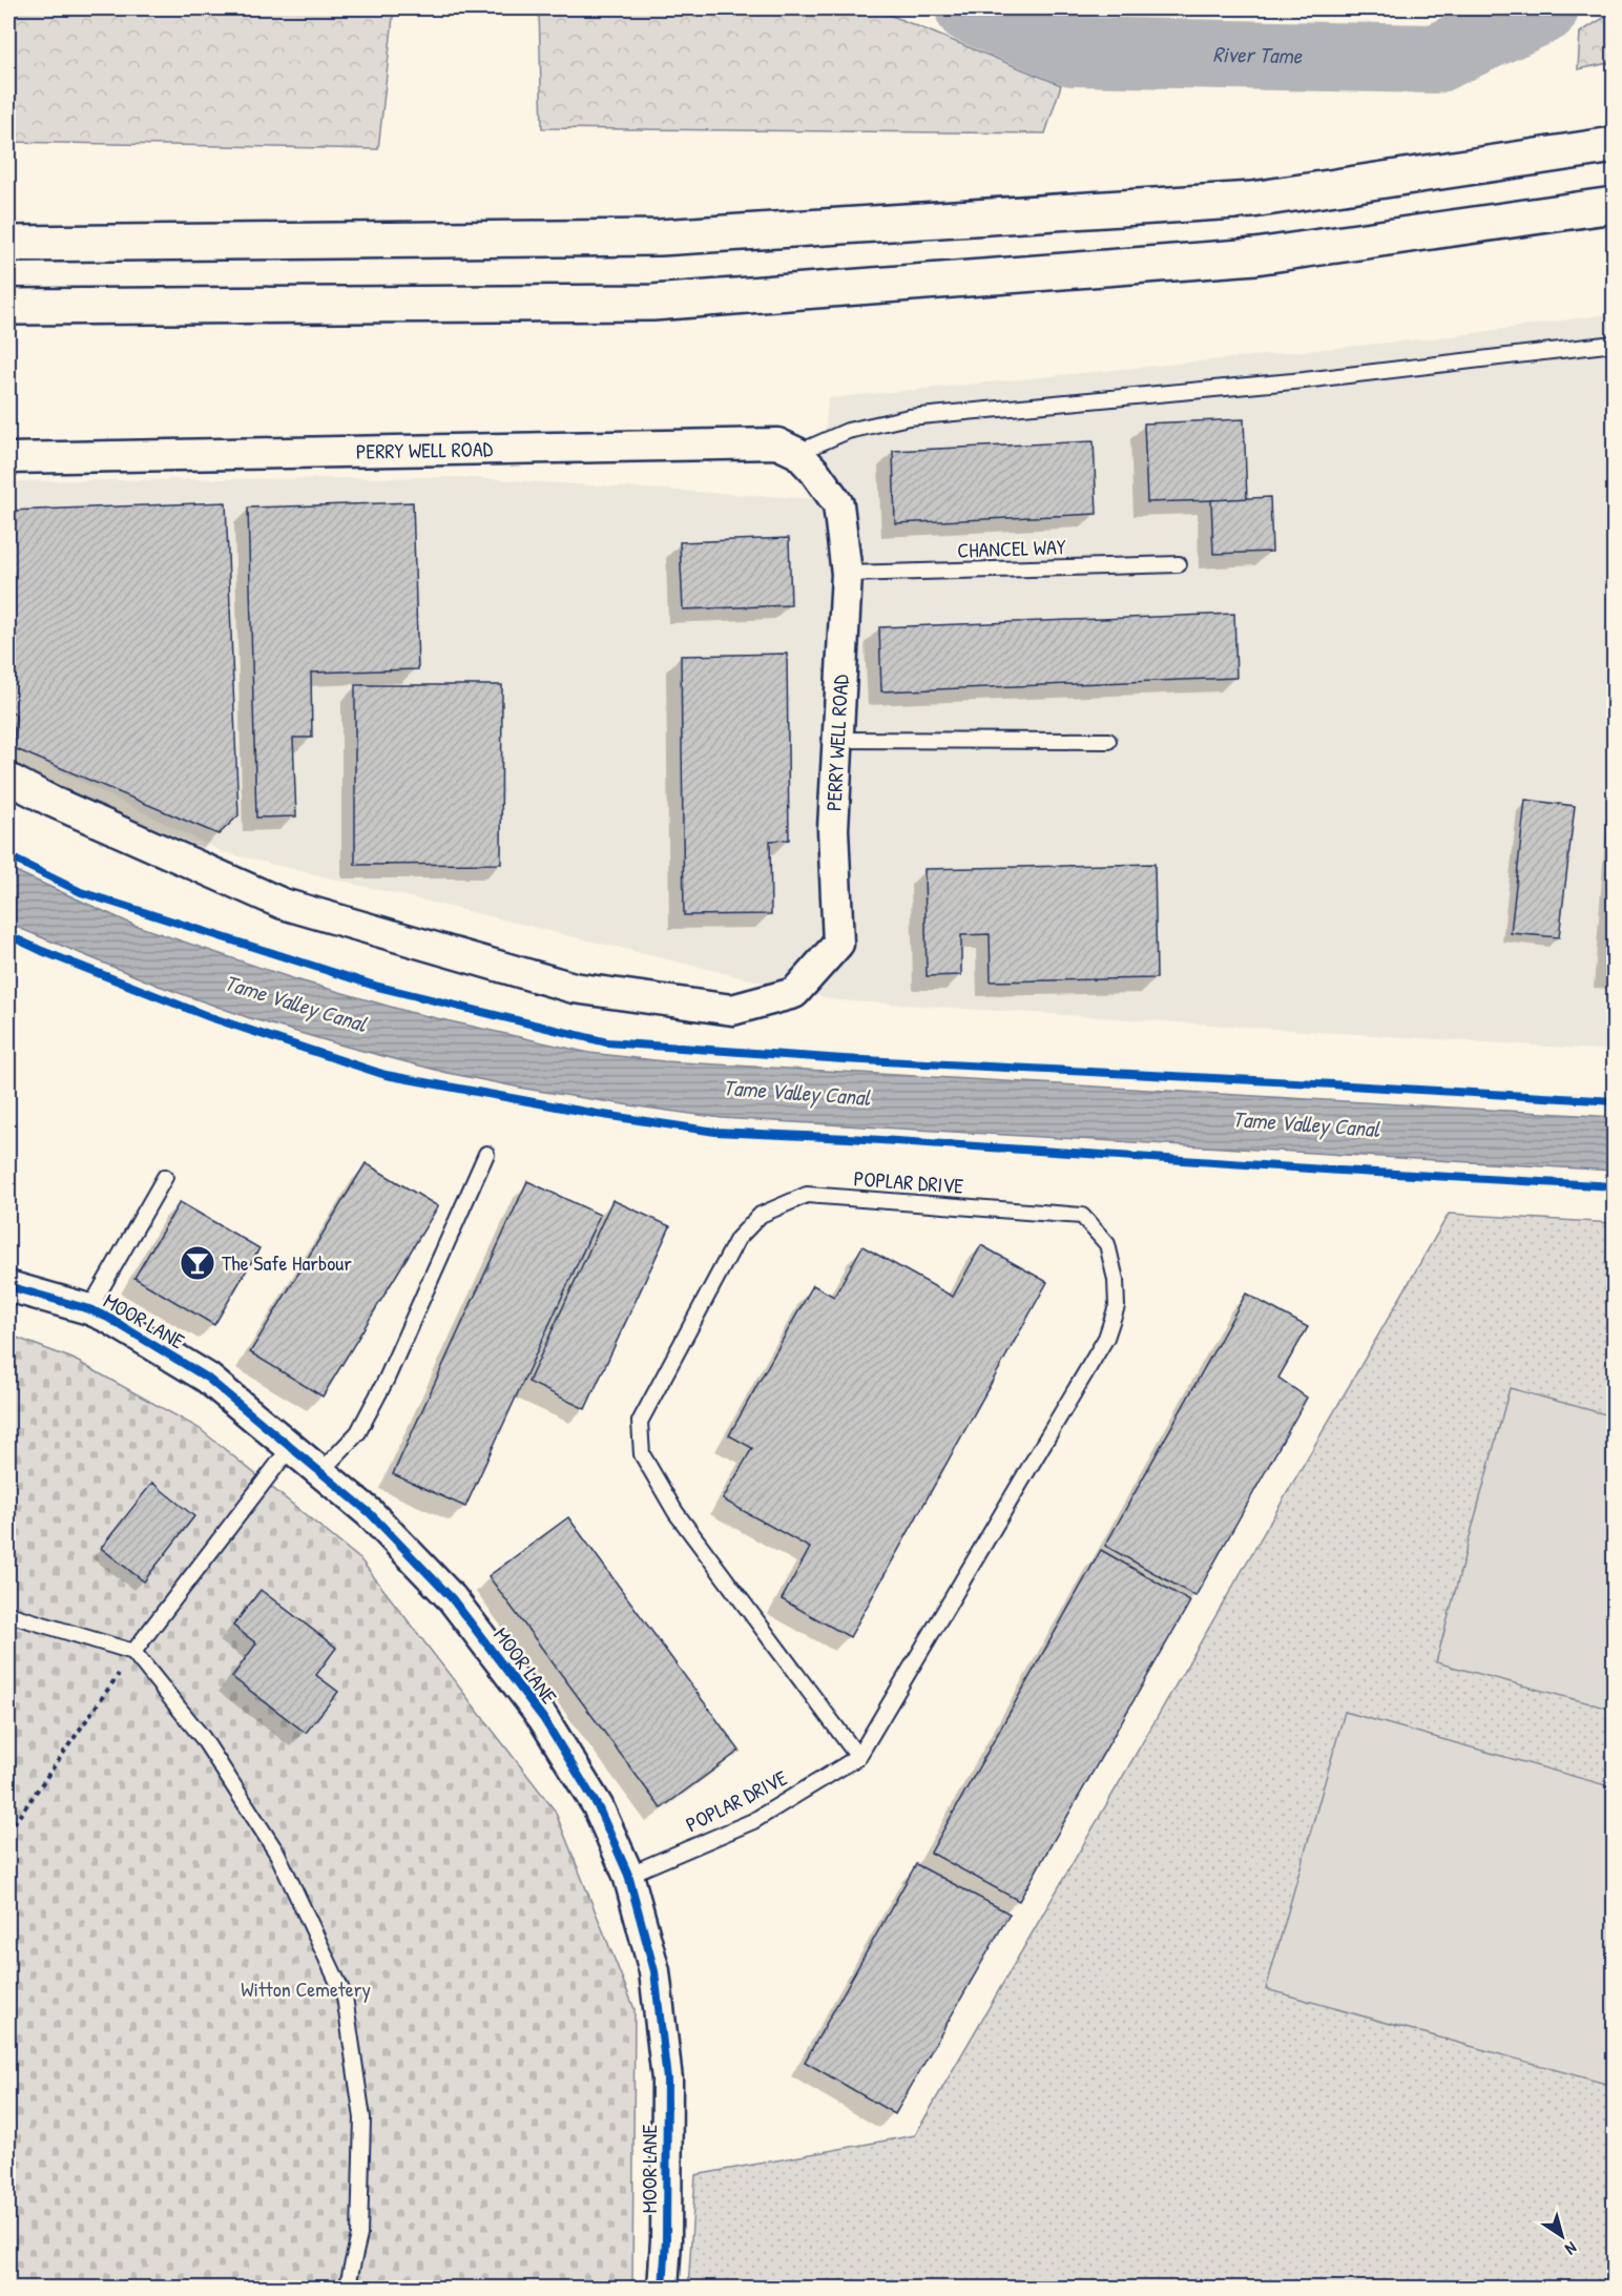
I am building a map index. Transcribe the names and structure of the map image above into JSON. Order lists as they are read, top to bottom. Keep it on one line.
{"streets":{"street":["PERRY WELL ROAD","MOOR LANE"],"lane":["CHANCEL WAY","POPLAR DRIVE"]},"crossings":[["PERRY WELL ROAD","CHANCEL WAY"],["POPLAR DRIVE","MOOR LANE"]],"water":["River Tame","Tame Valley Canal"],"parks":["Witton Cemetery"],"places":{"bar":["The Safe Harbour"]},"north":"bottom right"}
